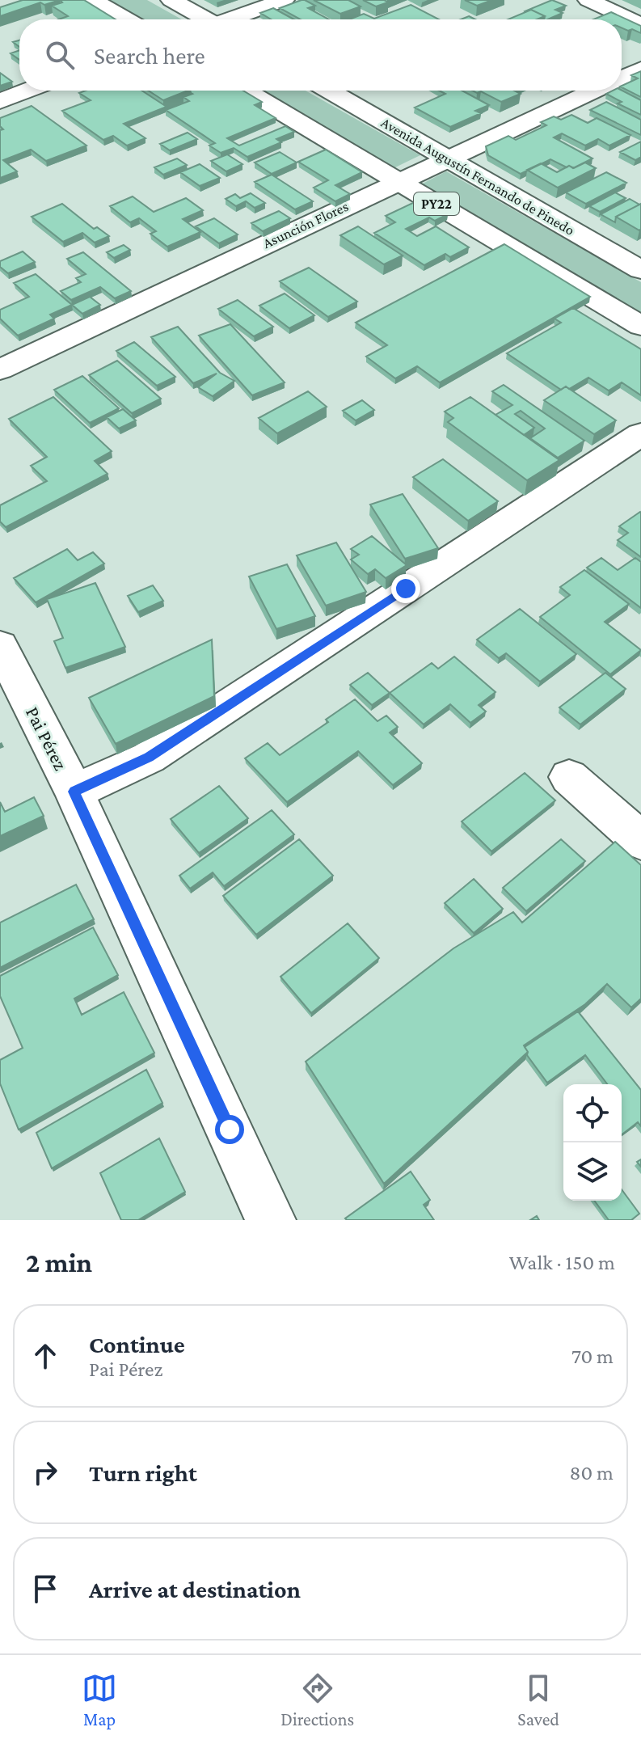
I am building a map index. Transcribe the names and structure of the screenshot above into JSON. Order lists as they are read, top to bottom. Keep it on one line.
{"streets":{"main road":["Avenida Augustín Fernando de Pinedo","PY22","Asunción Flores","Pai Pérez"]},"crossings":[["Avenida Augustín Fernando de Pinedo","Asunción Flores"],["PY22","Asunción Flores"]],"page":{"search":"Search here","heading":["2 min","Walk · 150 m"],"list":[["Continue","Pai Pérez","70 m"],["Turn right","80 m"],"Arrive at destination"],"nav":["Map","Directions","Saved"]}}
